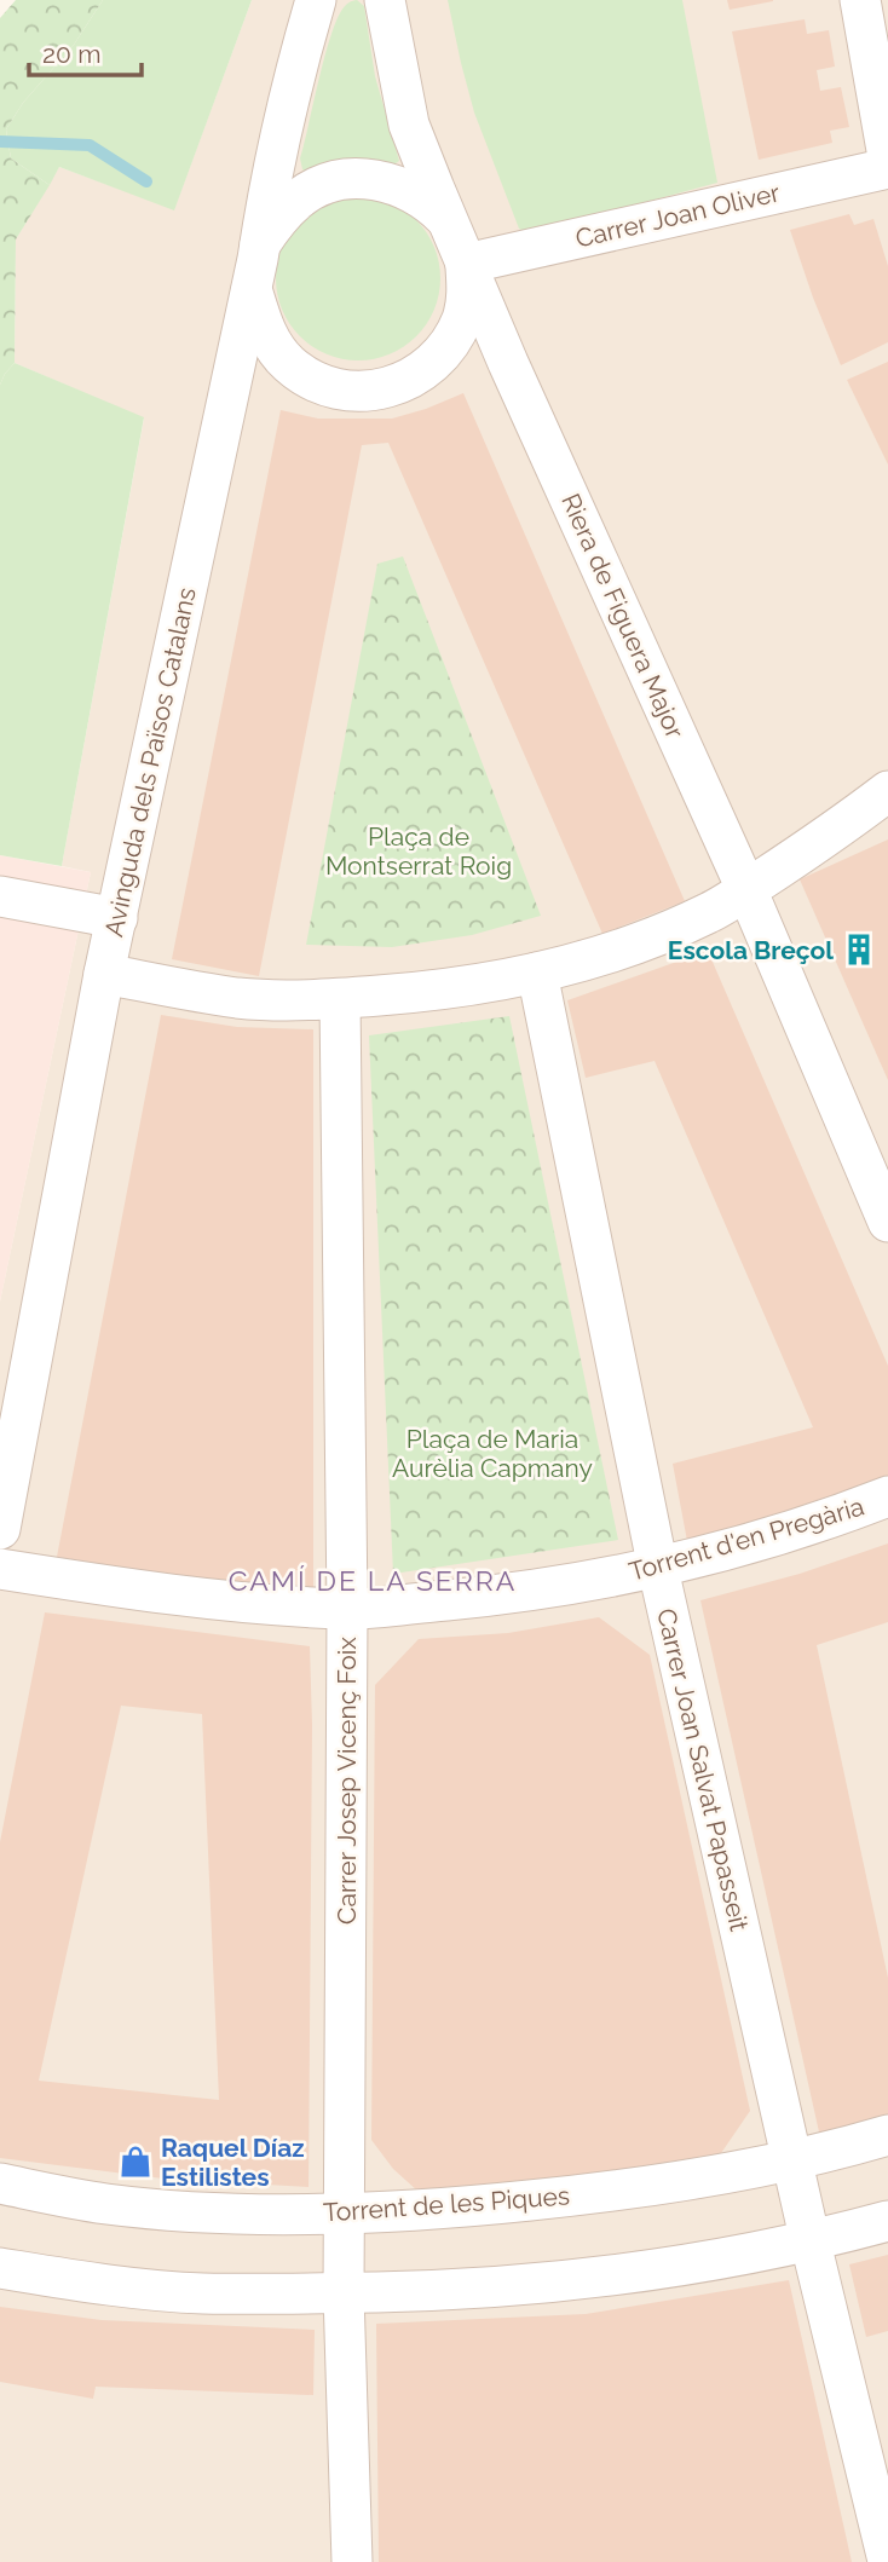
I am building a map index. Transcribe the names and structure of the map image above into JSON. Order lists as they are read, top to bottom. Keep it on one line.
{"streets":{"street":["Carrer Joan Oliver","Riera de Figuera Major","Avinguda dels Països Catalans","Torrent d'en Pregària","Carrer Joan Salvat Papasseit","Carrer Josep Vicenç Foix","Torrent de les Piques"]},"crossings":[["Carrer Joan Oliver","Riera de Figuera Major"],["Carrer Joan Oliver","Avinguda dels Països Catalans"],["Riera de Figuera Major","Avinguda dels Països Catalans"],["Torrent d'en Pregària","Carrer Joan Salvat Papasseit"],["Torrent d'en Pregària","Carrer Josep Vicenç Foix"],["Carrer Joan Salvat Papasseit","Torrent de les Piques"],["Carrer Josep Vicenç Foix","Torrent de les Piques"]],"districts":["CAMÍ DE LA SERRA"],"parks":["Plaça de Montserrat Roig","Plaça de Maria Aurèlia Capmany"],"places":{"building":["Escola Breçol"],"shop":["Raquel Díaz Estilistes"]},"scale_bar":"20 m"}
